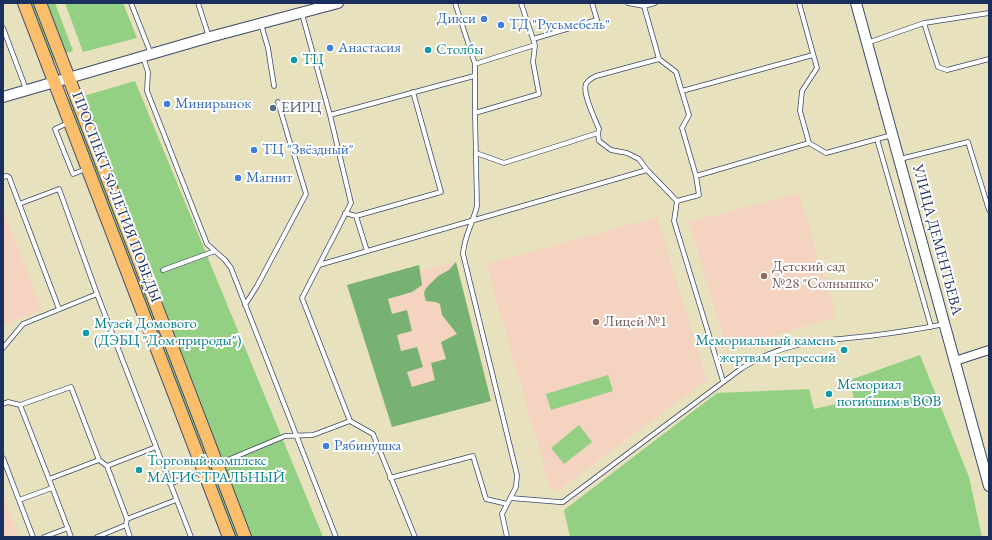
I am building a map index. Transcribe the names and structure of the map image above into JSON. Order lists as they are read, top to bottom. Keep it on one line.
{"streets":{"main road":["ПРОСПЕКТ 50-ЛЕТИЯ ПОБЕДЫ"],"street":["УЛИЦА ДЕМЕНТЬЕВА"]},"places":["Дикси","ТД \"Русьмебель\"","Анастасия","Столбы","ТЦ","Минирынок","ЕИРЦ","ТЦ \"Звёздный\"","Магнит","Детский сад №28 \"Солнышко\"","Лицей №1","Музей Домового (ДЭБЦ \"Дом природы\")","Мемориальный камень жертвам репрессий","Мемориал погибшим в ВОВ","Рябинушка","Торговый комплекс МАГИСТРАЛЬНЫЙ"]}
